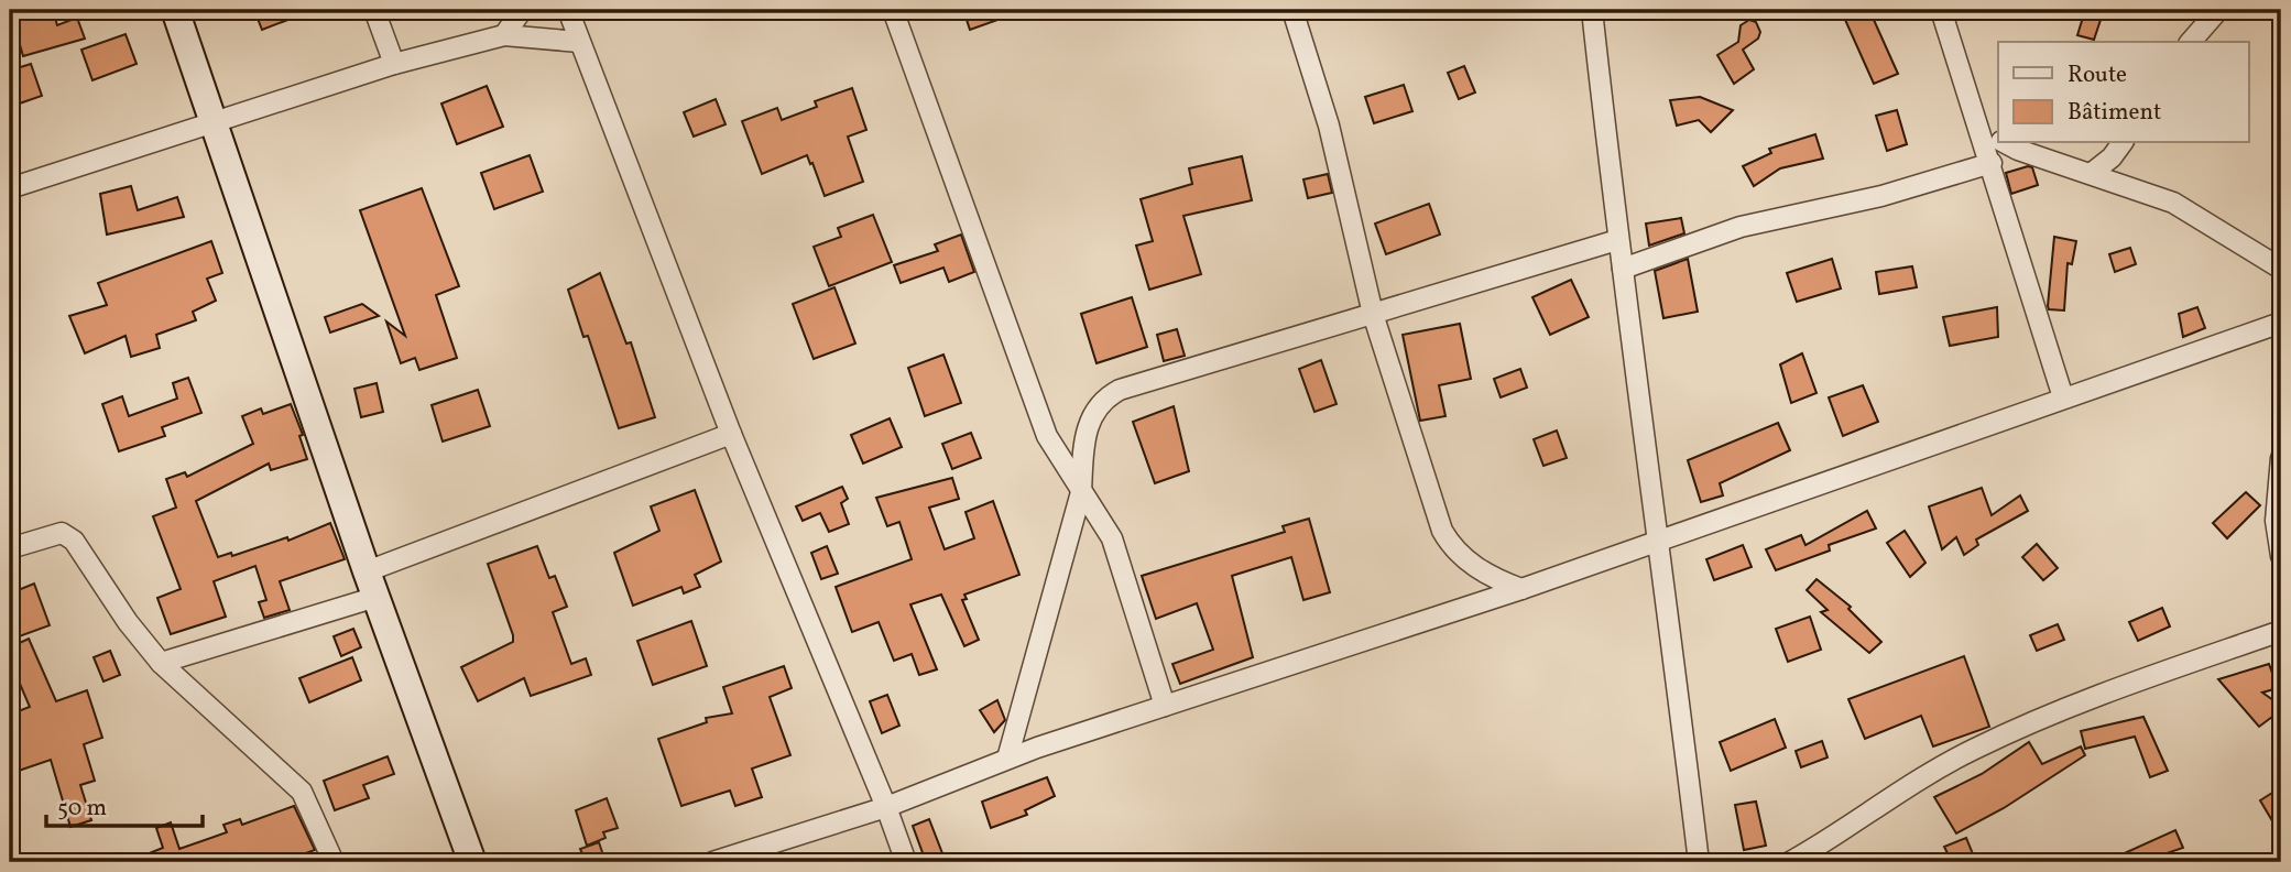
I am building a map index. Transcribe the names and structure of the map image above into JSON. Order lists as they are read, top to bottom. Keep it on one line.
{"legend":["Route","Bâtiment"],"scale_bar":"50 m"}
